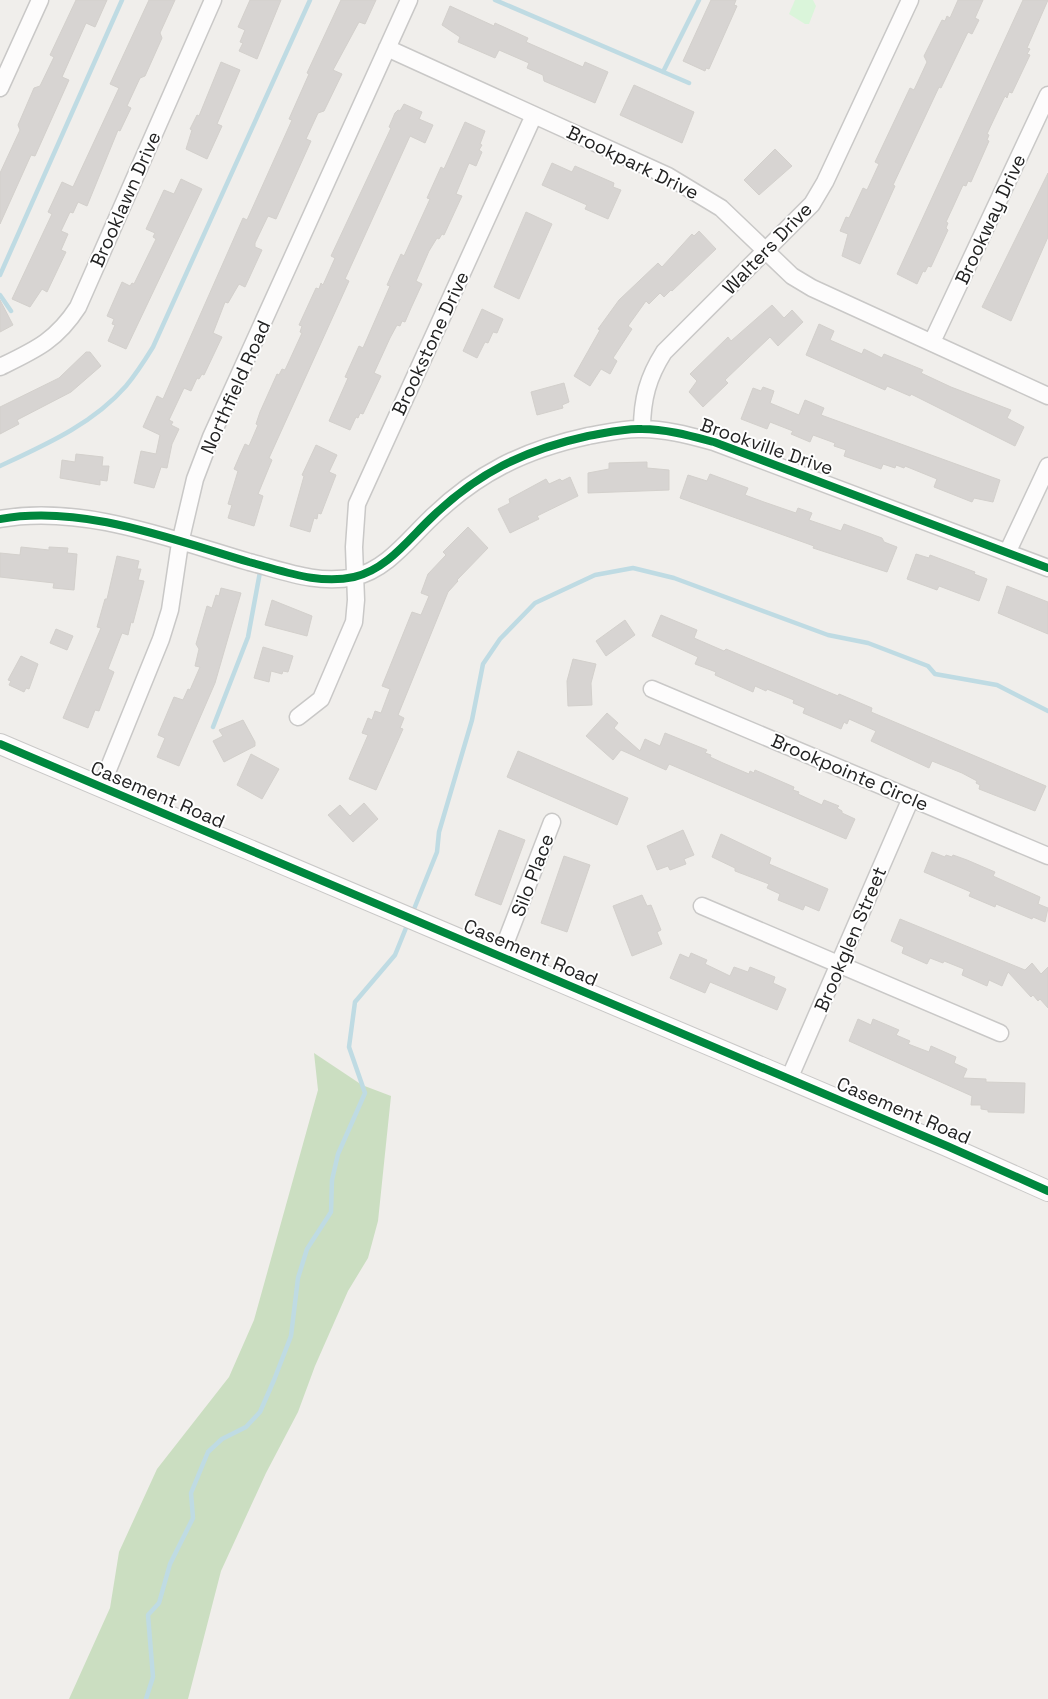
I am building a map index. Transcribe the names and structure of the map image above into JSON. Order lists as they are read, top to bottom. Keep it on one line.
{"streets":{"street":["Brookpark Drive","Brooklawn Drive","Brookway Drive","Walters Drive","Brookstone Drive","Northfield Road","Brookville Drive","Brookpointe Circle","Casement Road","Silo Place","Brookglen Street"]},"crossings":[["Brookpark Drive","Brookway Drive"],["Brookpark Drive","Walters Drive"],["Brookpark Drive","Brookstone Drive"],["Brookpark Drive","Northfield Road"],["Walters Drive","Brookville Drive"],["Brookstone Drive","Brookville Drive"],["Northfield Road","Brookville Drive"],["Northfield Road","Casement Road"],["Brookpointe Circle","Brookglen Street"],["Casement Road","Silo Place"],["Casement Road","Brookglen Street"]]}
